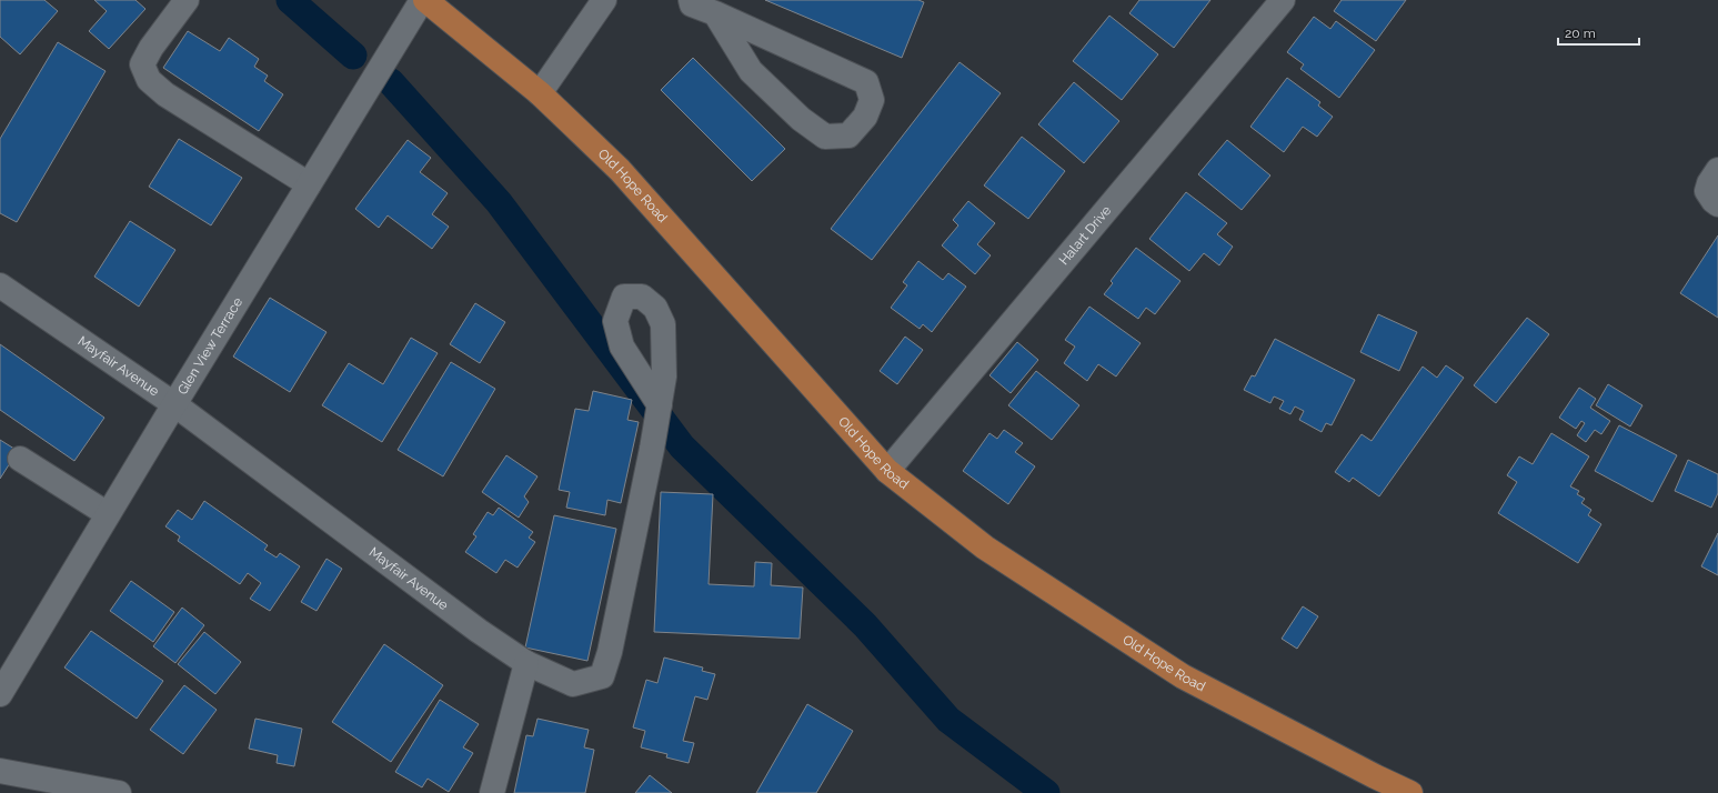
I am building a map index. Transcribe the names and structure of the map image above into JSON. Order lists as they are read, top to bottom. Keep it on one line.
{"streets":{"main road":["Old Hope Road"],"street":["Halart Drive","Glen View Terrace","Mayfair Avenue"]},"crossings":[["Old Hope Road","Halart Drive"],["Glen View Terrace","Mayfair Avenue"]],"scale_bar":"20 m"}
